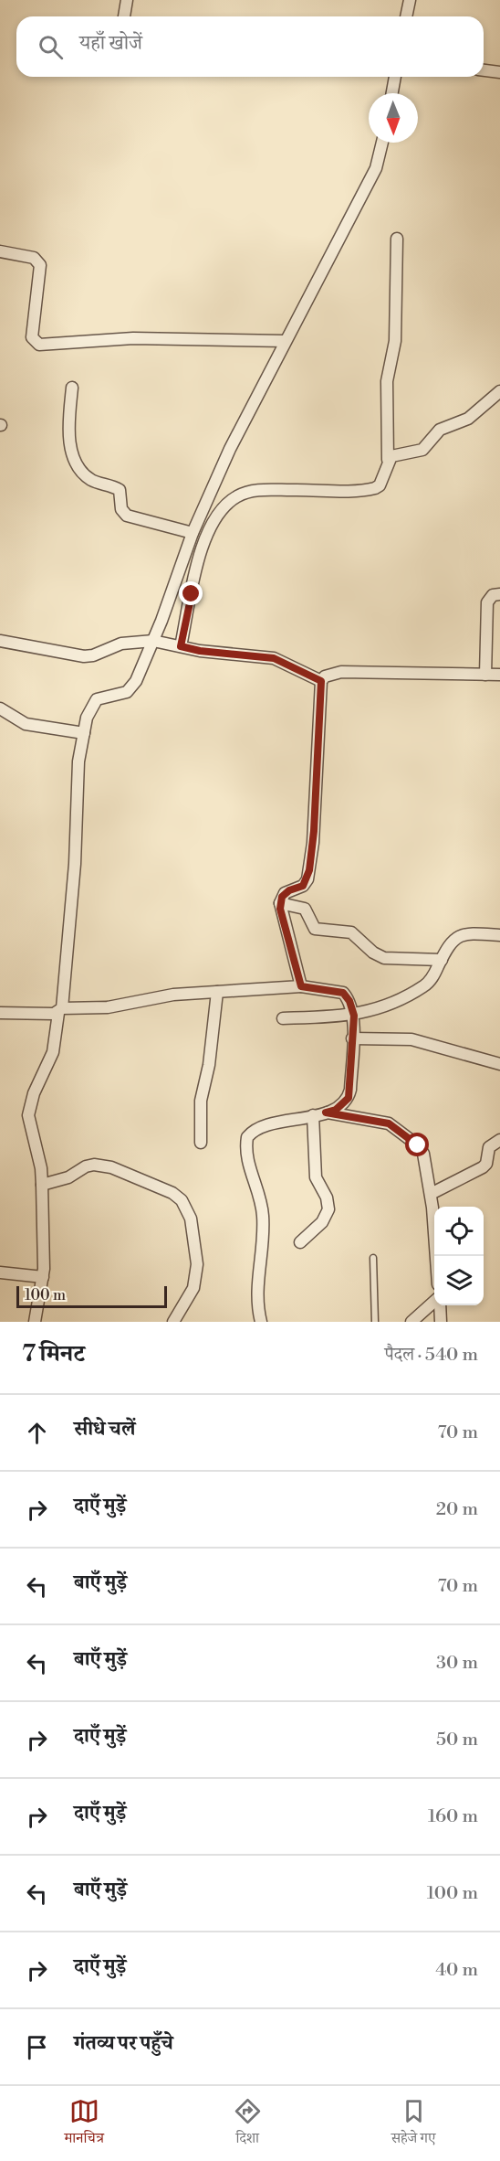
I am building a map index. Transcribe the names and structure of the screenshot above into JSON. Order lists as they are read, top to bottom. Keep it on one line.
{"scale_bar":"100 m","north":"bottom","page":{"search":"यहाँ खोजें","scale":"100 m","heading":["7 मिनट","पैदल · 540 m"],"list":[["सीधे चलें","70 m"],["दाएँ मुड़ें","20 m"],["बाएँ मुड़ें","70 m"],["बाएँ मुड़ें","30 m"],["दाएँ मुड़ें","50 m"],["दाएँ मुड़ें","160 m"],["बाएँ मुड़ें","100 m"],["दाएँ मुड़ें","40 m"],"गंतव्य पर पहुँचे"],"nav":["मानचित्र","दिशा","सहेजे गए"]}}
